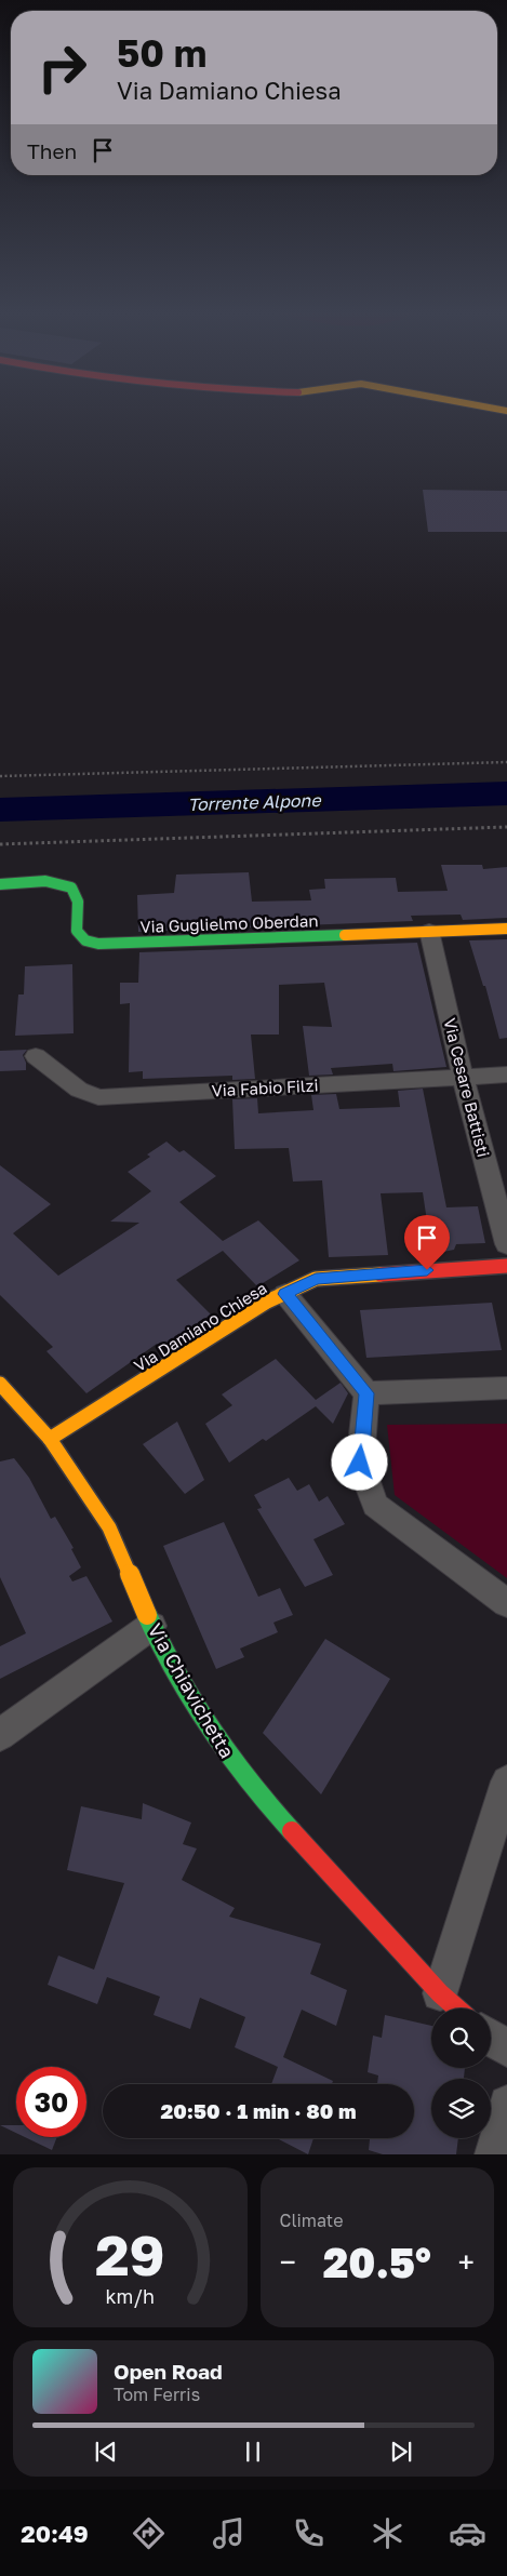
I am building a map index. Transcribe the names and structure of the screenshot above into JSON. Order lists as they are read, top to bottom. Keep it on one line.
{"streets":{"street":["Via Guglielmo Oberdan","Via Fabio Filzi","Via Cesare Battisti","Via Damiano Chiesa","Via Chiavichetta"]},"crossings":[["Via Guglielmo Oberdan","Via Cesare Battisti"],["Via Fabio Filzi","Via Cesare Battisti"],["Via Damiano Chiesa","Via Chiavichetta"]],"water":["Torrente Alpone"],"page":{"turn":["50 m","Via Damiano Chiesa"],"then":"Then","limit":"30","trip":"20:50 · 1 min · 80 m","tile":"Climate","heat":["−","20.5°","+"],"song":["Open Road","Tom Ferris"],"tabs":"20:49","gauge":["29","km/h"]}}
